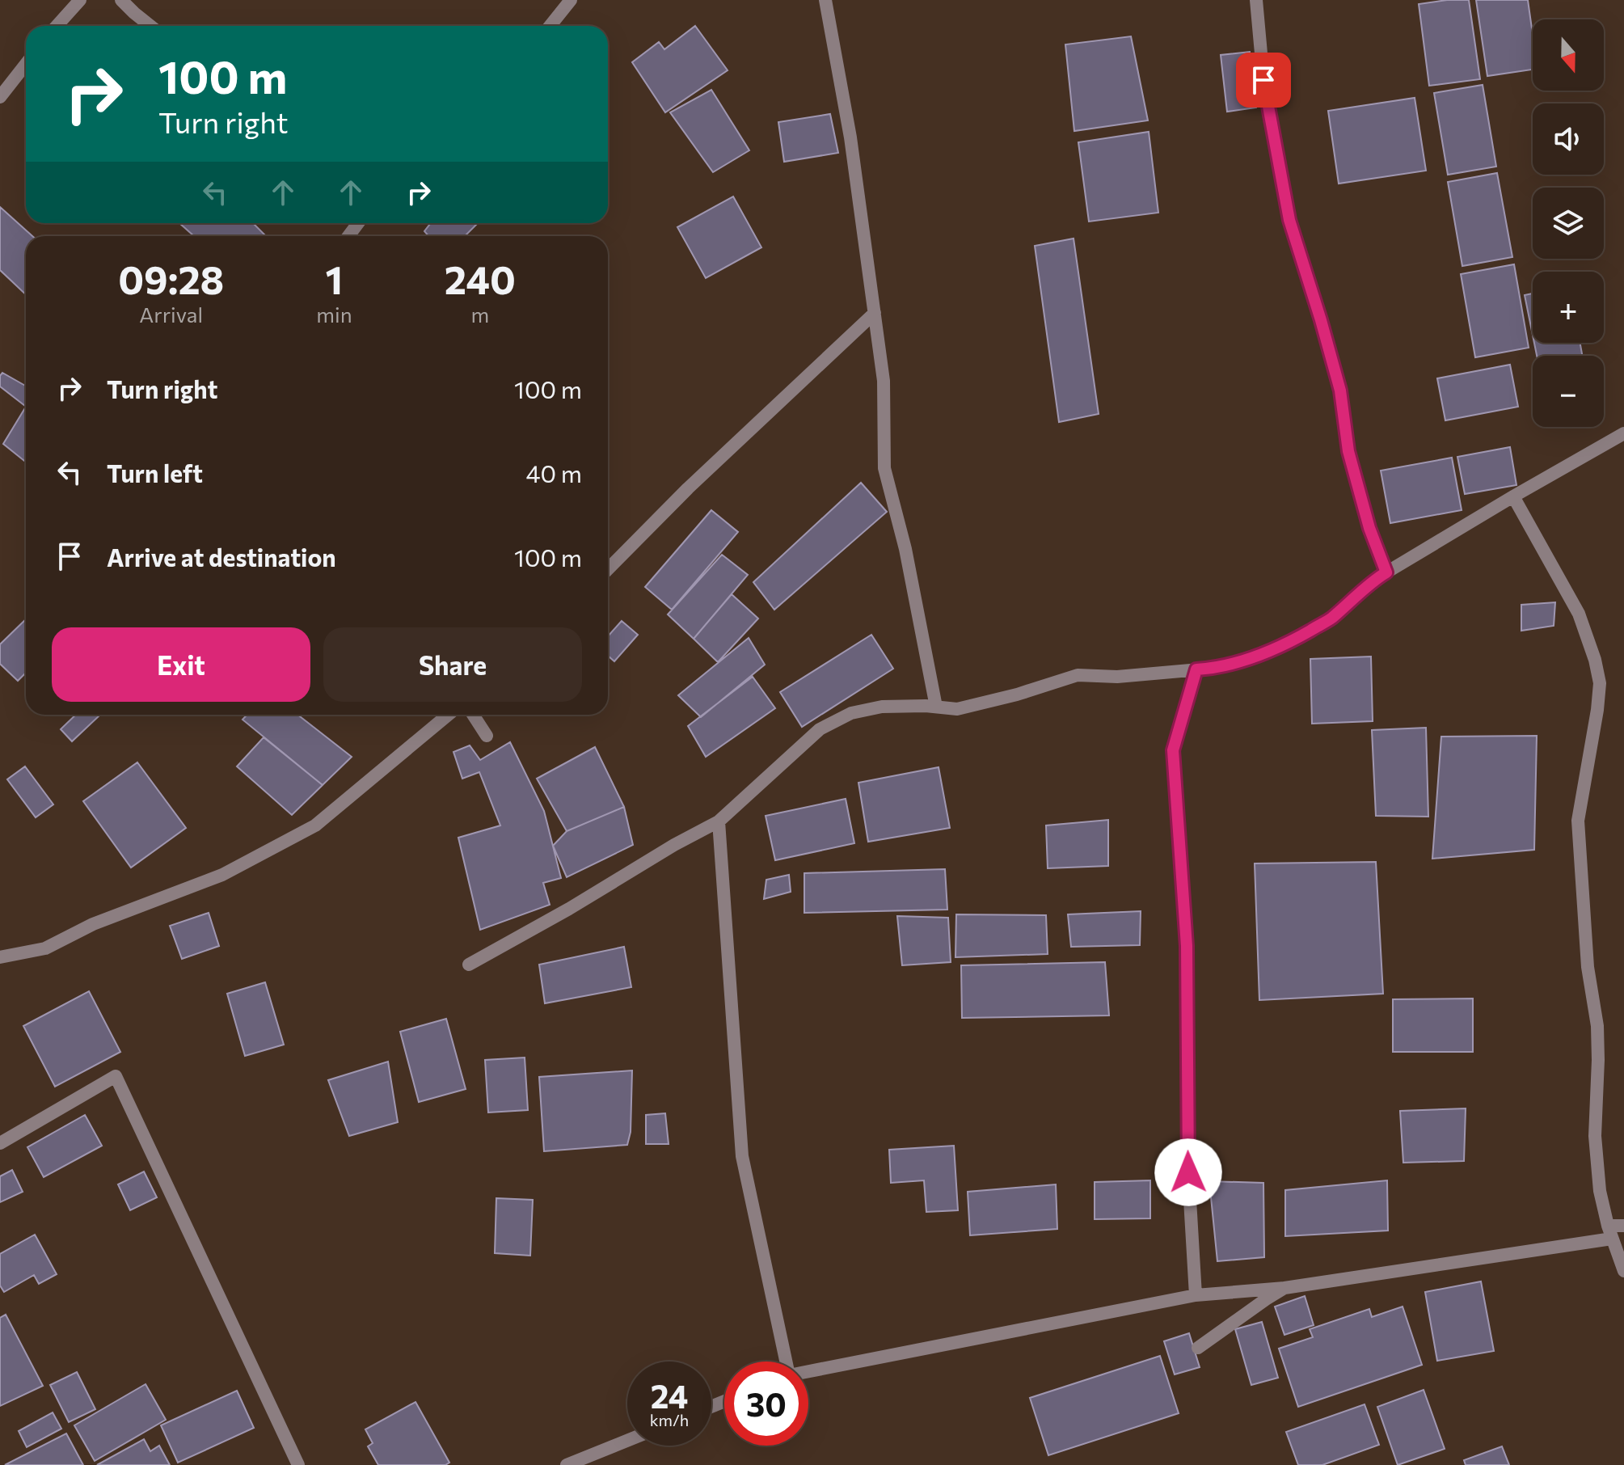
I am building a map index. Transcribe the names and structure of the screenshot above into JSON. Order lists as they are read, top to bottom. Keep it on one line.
{"north":"bottom","page":{"map_buttons":["+","−"],"turn":["100 m","Turn right"],"eta":["09:28","Arrival","1","min","240","m"],"list":[{"name":"Turn right","value":"100 m"},{"name":"Turn left","value":"40 m"},{"name":"Arrive at destination","value":"100 m"}],"buttons":["Exit","Share"],"speed":"24 km/h","limit":"30"}}
